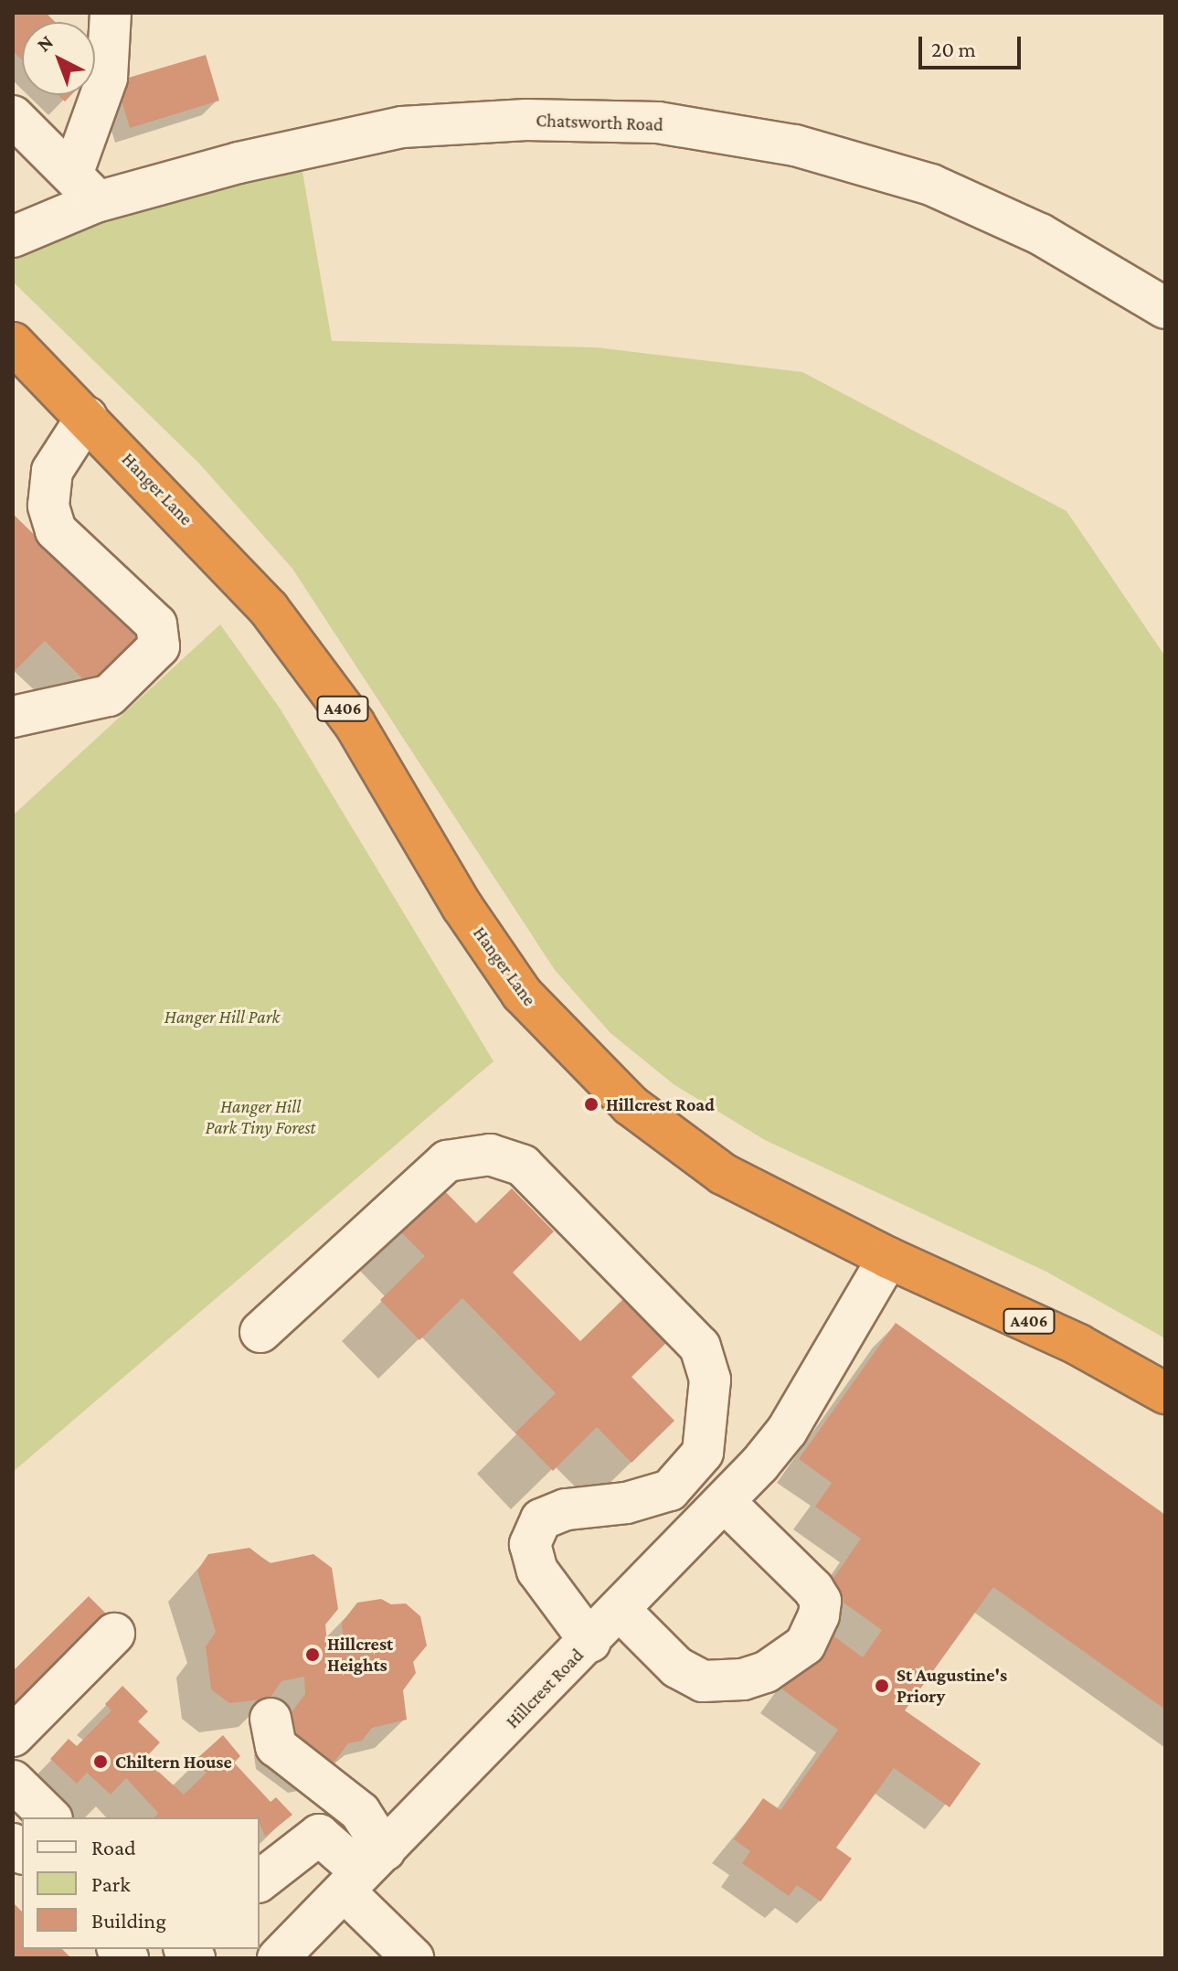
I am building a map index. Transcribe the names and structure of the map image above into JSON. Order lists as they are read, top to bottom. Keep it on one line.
{"streets":{"highway":["Hanger Lane","A406"],"street":["Chatsworth Road","Hillcrest Road"]},"crossings":[["Hanger Lane","Hillcrest Road"]],"parks":["Hanger Hill Park","Hanger Hill Park Tiny Forest"],"places":["Hillcrest Road","Hillcrest Heights","St Augustine's Priory","Chiltern House"],"legend":["Road","Park","Building"],"scale_bar":"20 m","north":"top left"}
